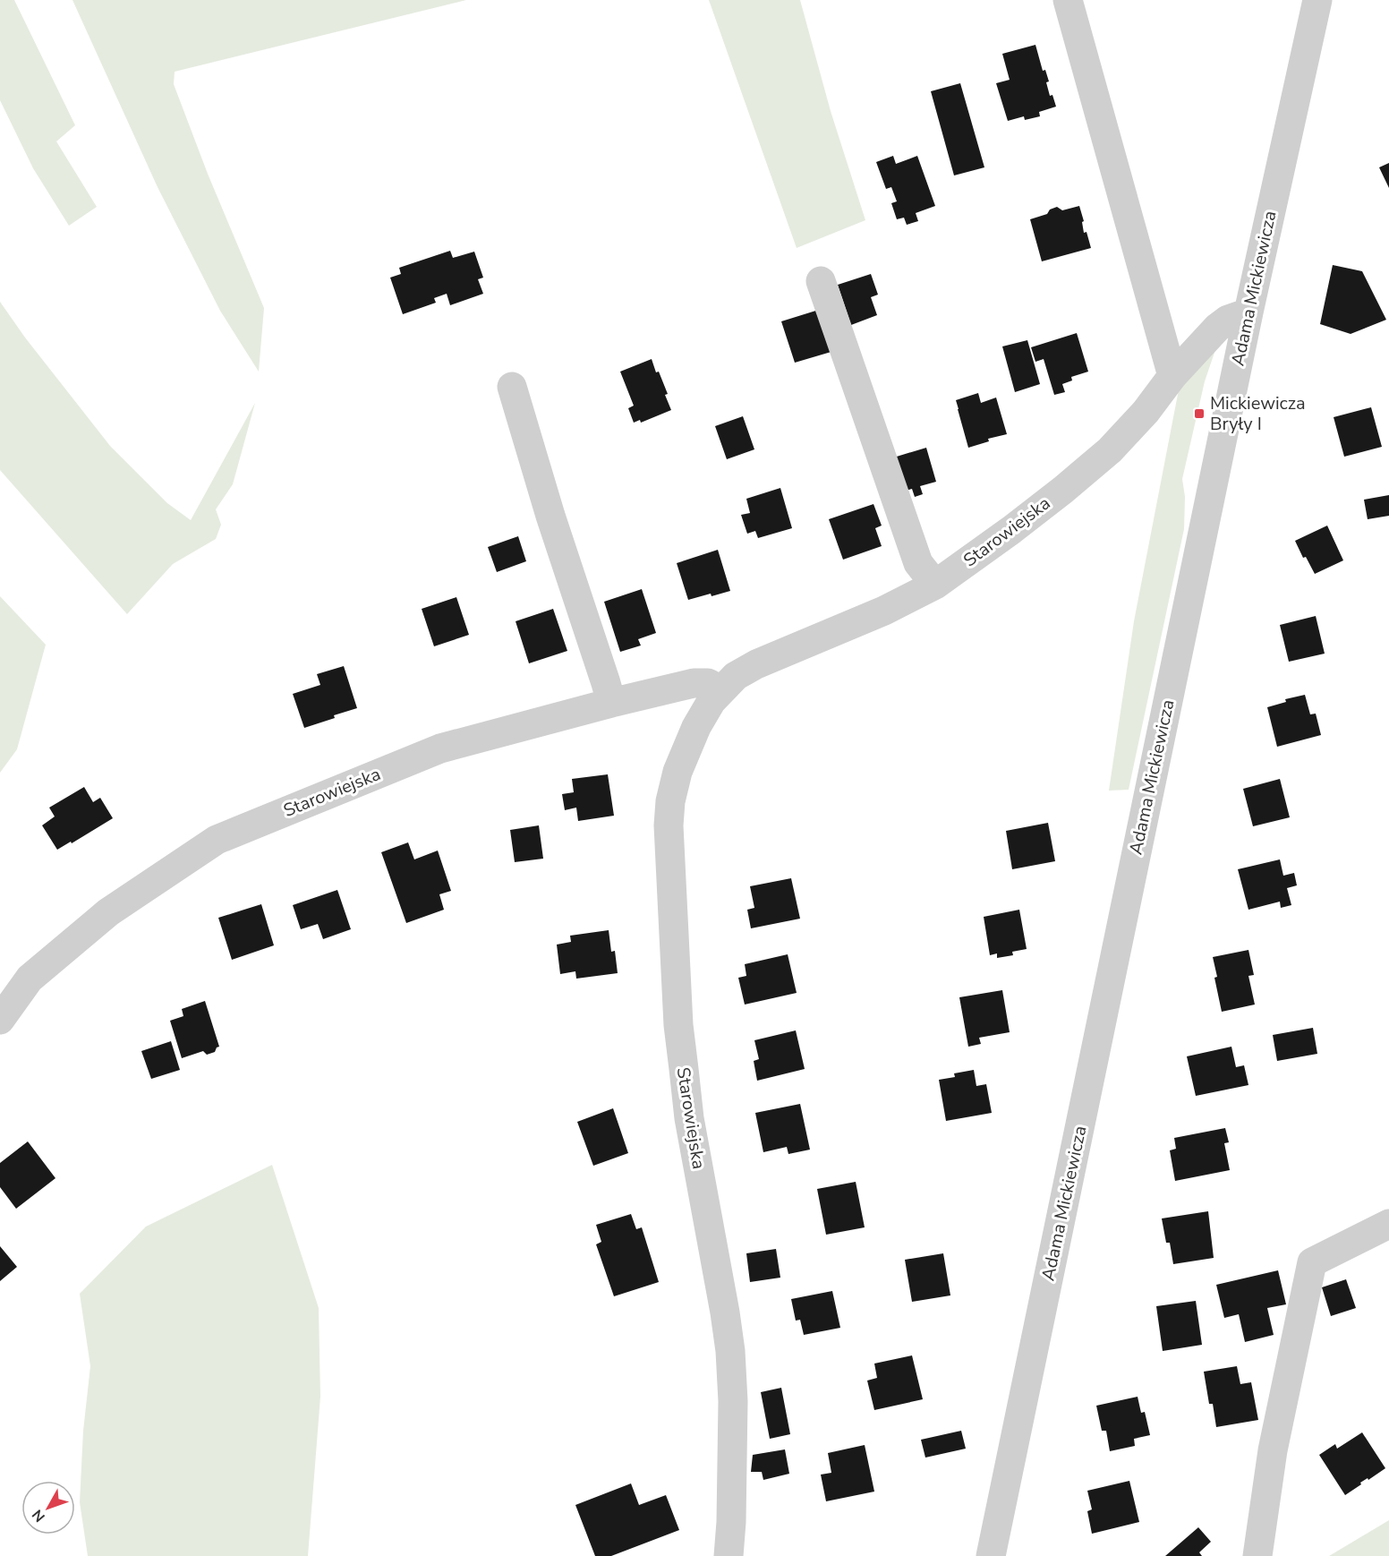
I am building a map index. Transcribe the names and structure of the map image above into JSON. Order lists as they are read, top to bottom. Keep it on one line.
{"streets":{"street":["Adama Mickiewicza","Starowiejska"]},"crossings":[["Adama Mickiewicza","Starowiejska"]],"places":{"transit":["Mickiewicza Bryły I"]},"north":"bottom left"}
